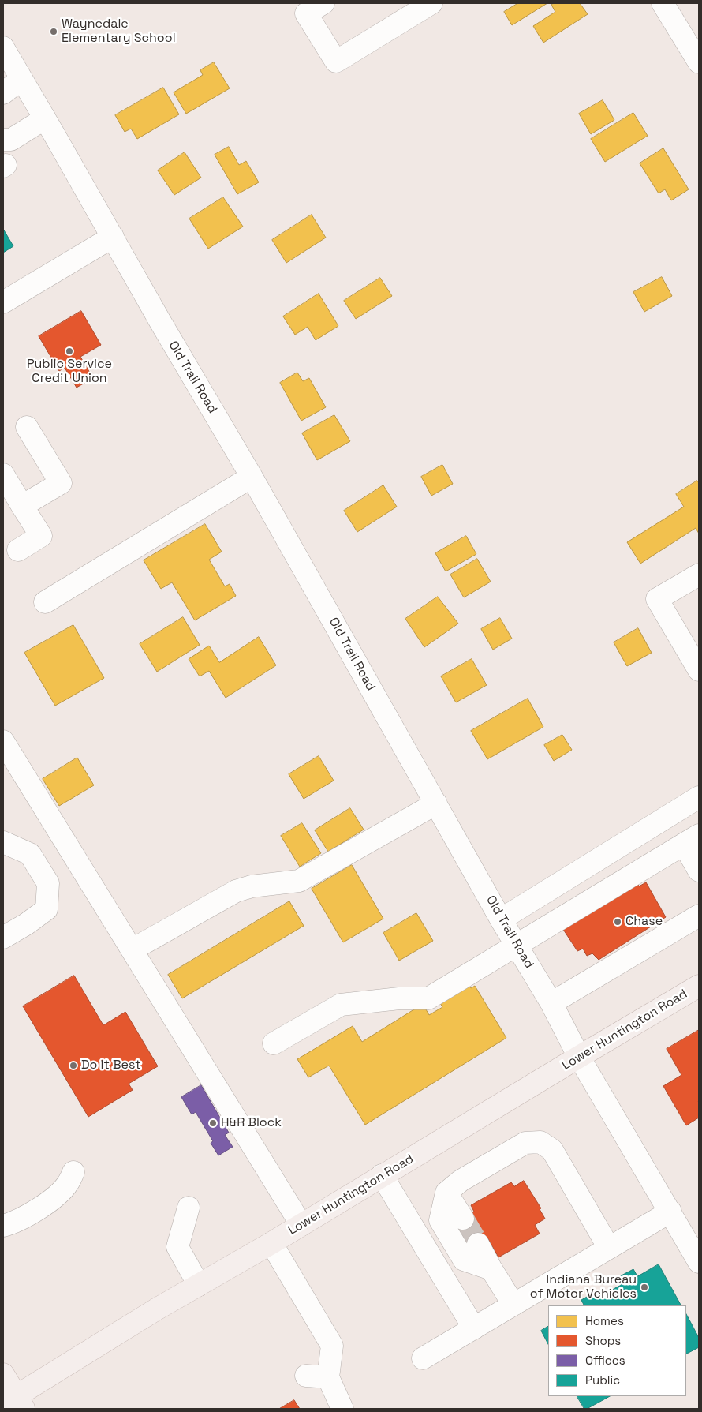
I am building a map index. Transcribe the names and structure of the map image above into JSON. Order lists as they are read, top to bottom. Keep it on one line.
{"streets":{"main road":["Lower Huntington Road"],"street":["Old Trail Road"]},"crossings":[["Old Trail Road","Lower Huntington Road"]],"places":["Waynedale Elementary School","Public Service Credit Union","Chase","Do it Best","H&R Block","Indiana Bureau of Motor Vehicles"],"legend":["Homes","Shops","Offices","Public"]}
